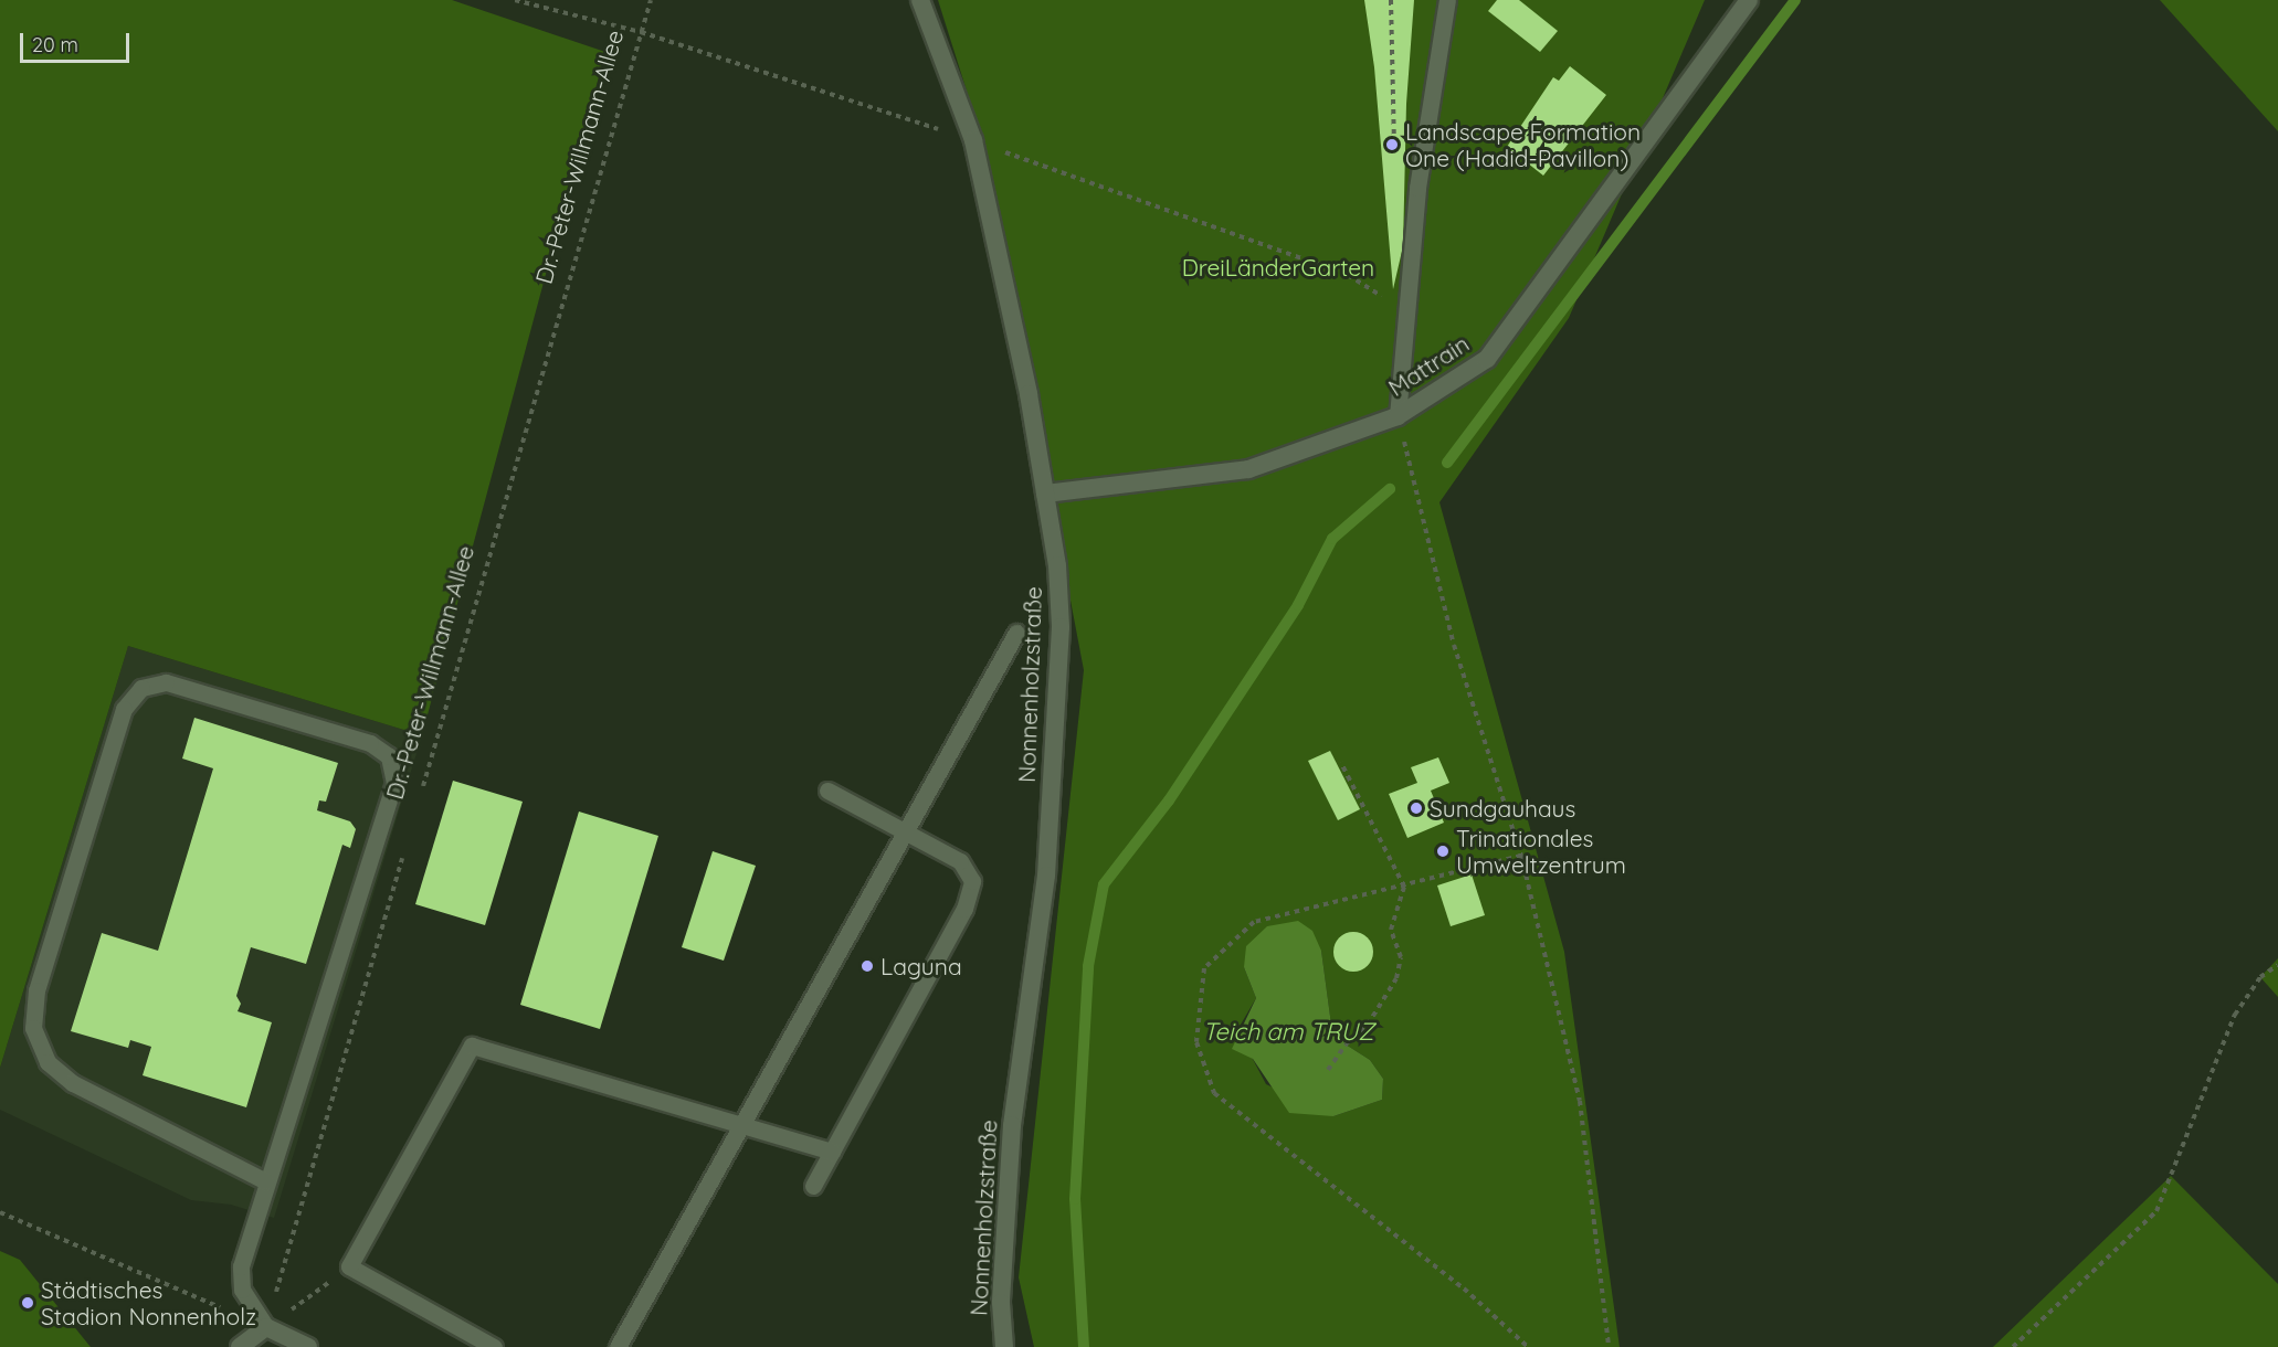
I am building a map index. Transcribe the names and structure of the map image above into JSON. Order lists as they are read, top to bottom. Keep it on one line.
{"streets":{"street":["Mattrain","Nonnenholzstraße"],"path":["Dr.-Peter-Willmann-Allee"]},"crossings":[["Mattrain","Nonnenholzstraße"]],"water":["Teich am TRUZ"],"parks":["DreiLänderGarten"],"places":["Landscape Formation One (Hadid-Pavillon)","Sundgauhaus","Trinationales Umweltzentrum","Laguna","Städtisches Stadion Nonnenholz"],"scale_bar":"20 m"}
